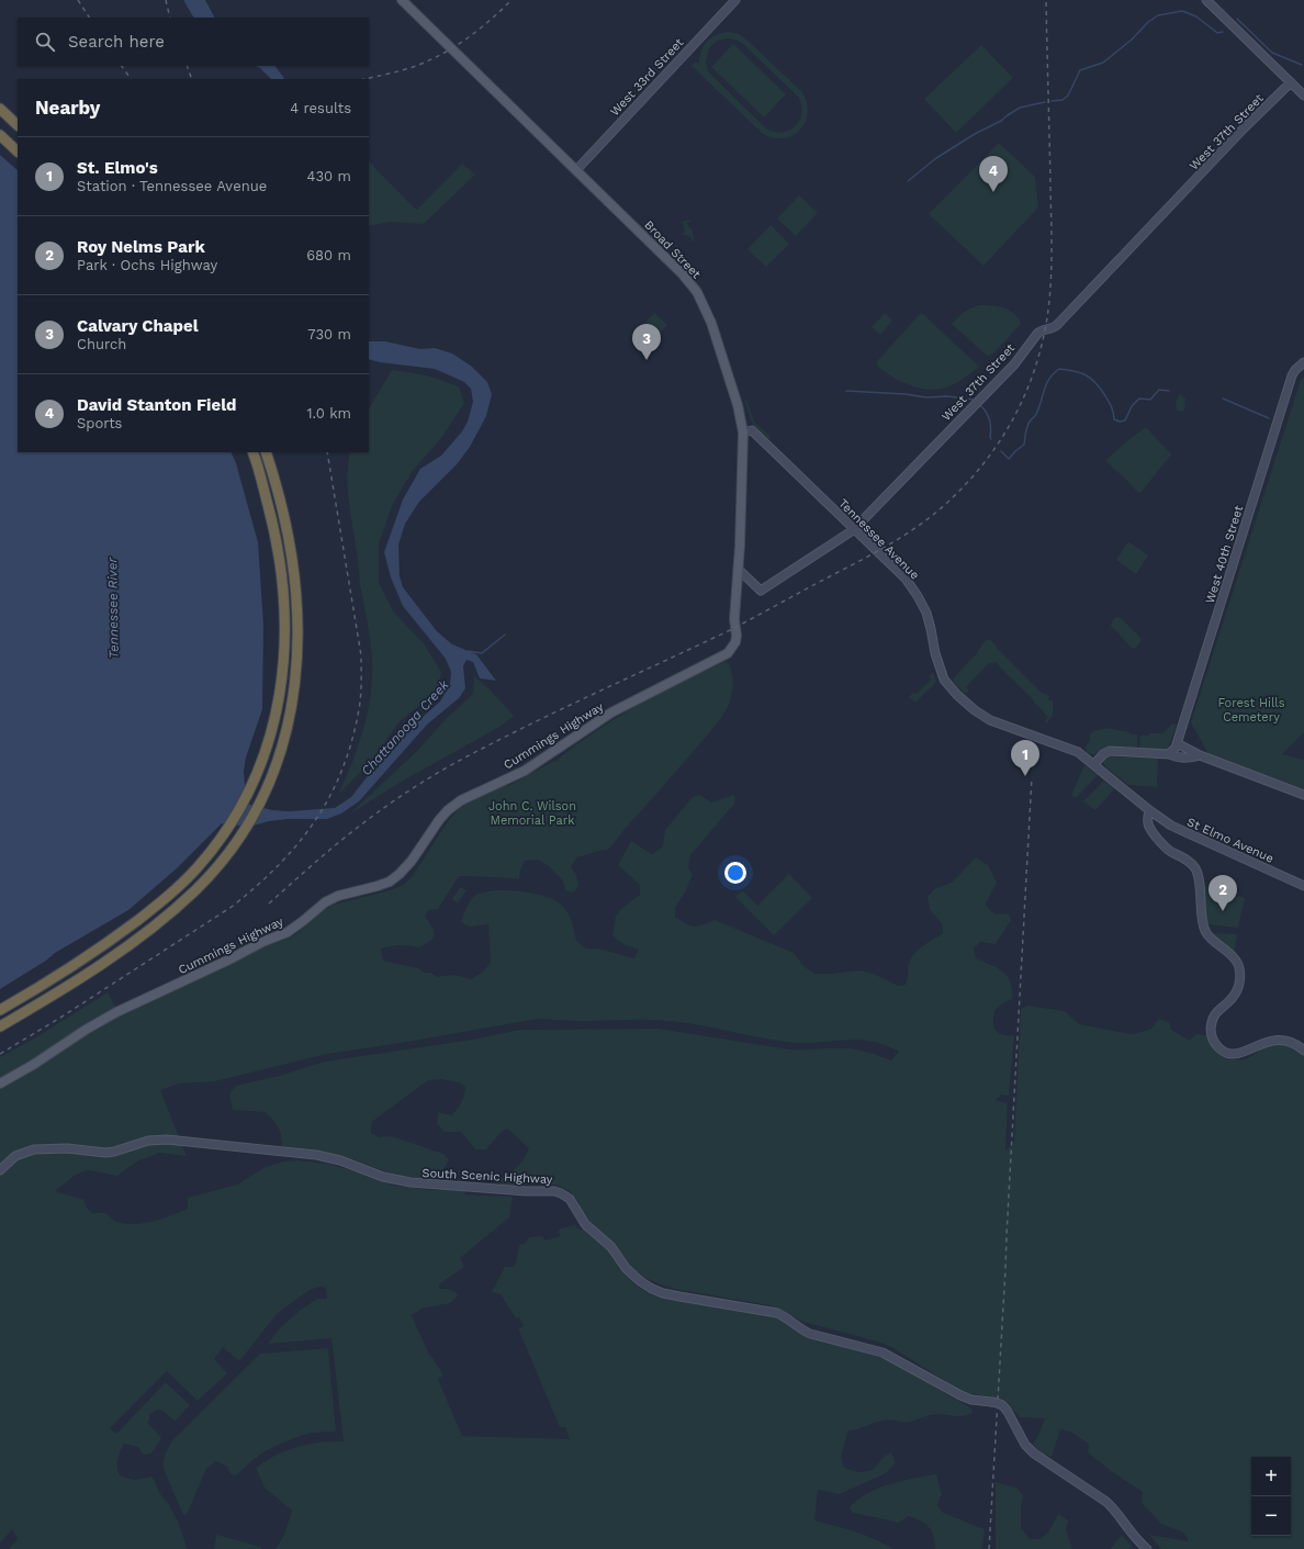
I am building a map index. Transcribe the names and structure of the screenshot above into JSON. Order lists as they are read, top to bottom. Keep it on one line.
{"streets":{"main road":["West 33rd Street","West 37th Street","Broad Street","Tennessee Avenue","West 40th Street","Cummings Highway","St Elmo Avenue","South Scenic Highway"]},"crossings":[["West 33rd Street","Broad Street"],["West 37th Street","Broad Street"],["West 37th Street","Tennessee Avenue"],["Broad Street","Tennessee Avenue"],["Broad Street","Cummings Highway"],["Tennessee Avenue","St Elmo Avenue"]],"water":["Tennessee River","Chattanooga Creek"],"parks":["Forest Hills Cemetery","John C. Wilson Memorial Park"],"page":{"search":"Search here","heading":["Nearby","4 results"],"list":[{"mark":"1","name":"St. Elmo's","note":"Station · Tennessee Avenue","value":"430 m"},{"mark":"2","name":"Roy Nelms Park","note":"Park · Ochs Highway","value":"680 m"},{"mark":"3","name":"Calvary Chapel","note":"Church","value":"730 m"},{"mark":"4","name":"David Stanton Field","note":"Sports","value":"1.0 km"}],"pins":["4","3","1","2"],"map_buttons":["+","−"]}}
